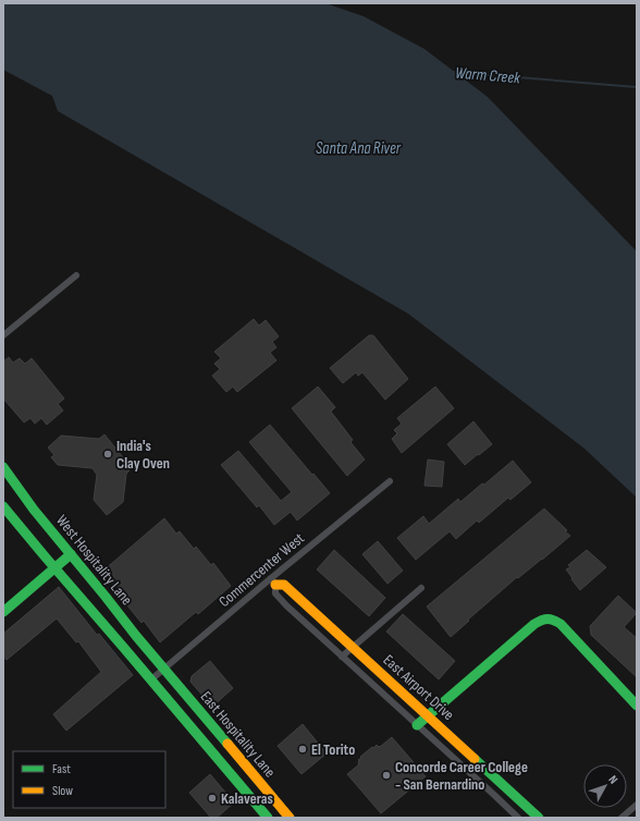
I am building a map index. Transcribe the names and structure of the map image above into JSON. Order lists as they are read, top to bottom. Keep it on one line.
{"streets":{"main road":["West Hospitality Lane","East Airport Drive","East Hospitality Lane"],"street":["Commercenter West"]},"crossings":[["West Hospitality Lane","Commercenter West"],["West Hospitality Lane","East Hospitality Lane"],["Commercenter West","East Airport Drive"],["Commercenter West","East Hospitality Lane"]],"water":["Warm Creek","Santa Ana River"],"places":["India's Clay Oven","El Torito","Concorde Career College - San Bernardino","Kalaveras"],"legend":["Fast","Slow"],"north":"top right"}
